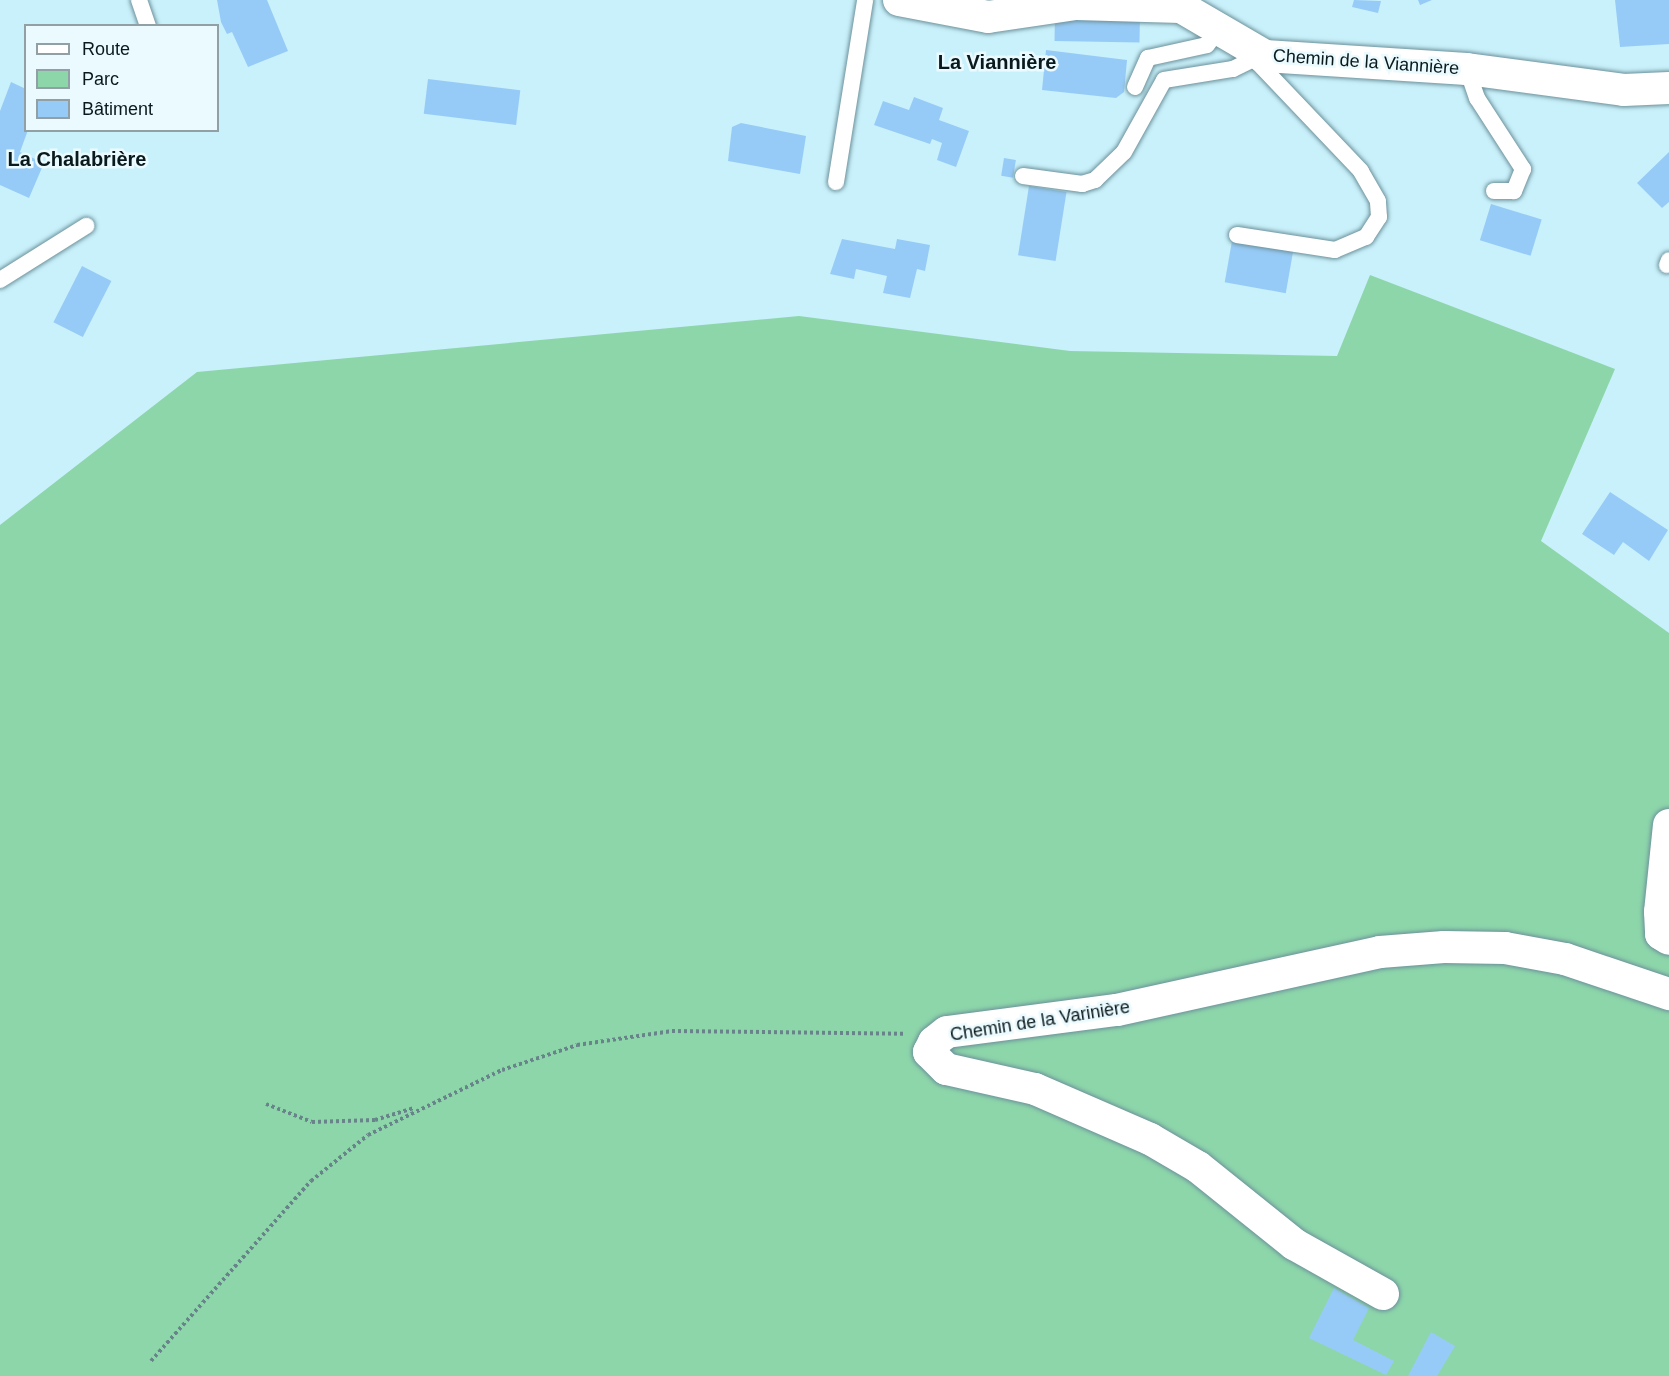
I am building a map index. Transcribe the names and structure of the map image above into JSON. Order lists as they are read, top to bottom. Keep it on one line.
{"streets":{"street":["Chemin de la Viannière","Chemin de la Varinière"]},"districts":["La Viannière","La Chalabrière"],"legend":["Route","Parc","Bâtiment"]}
